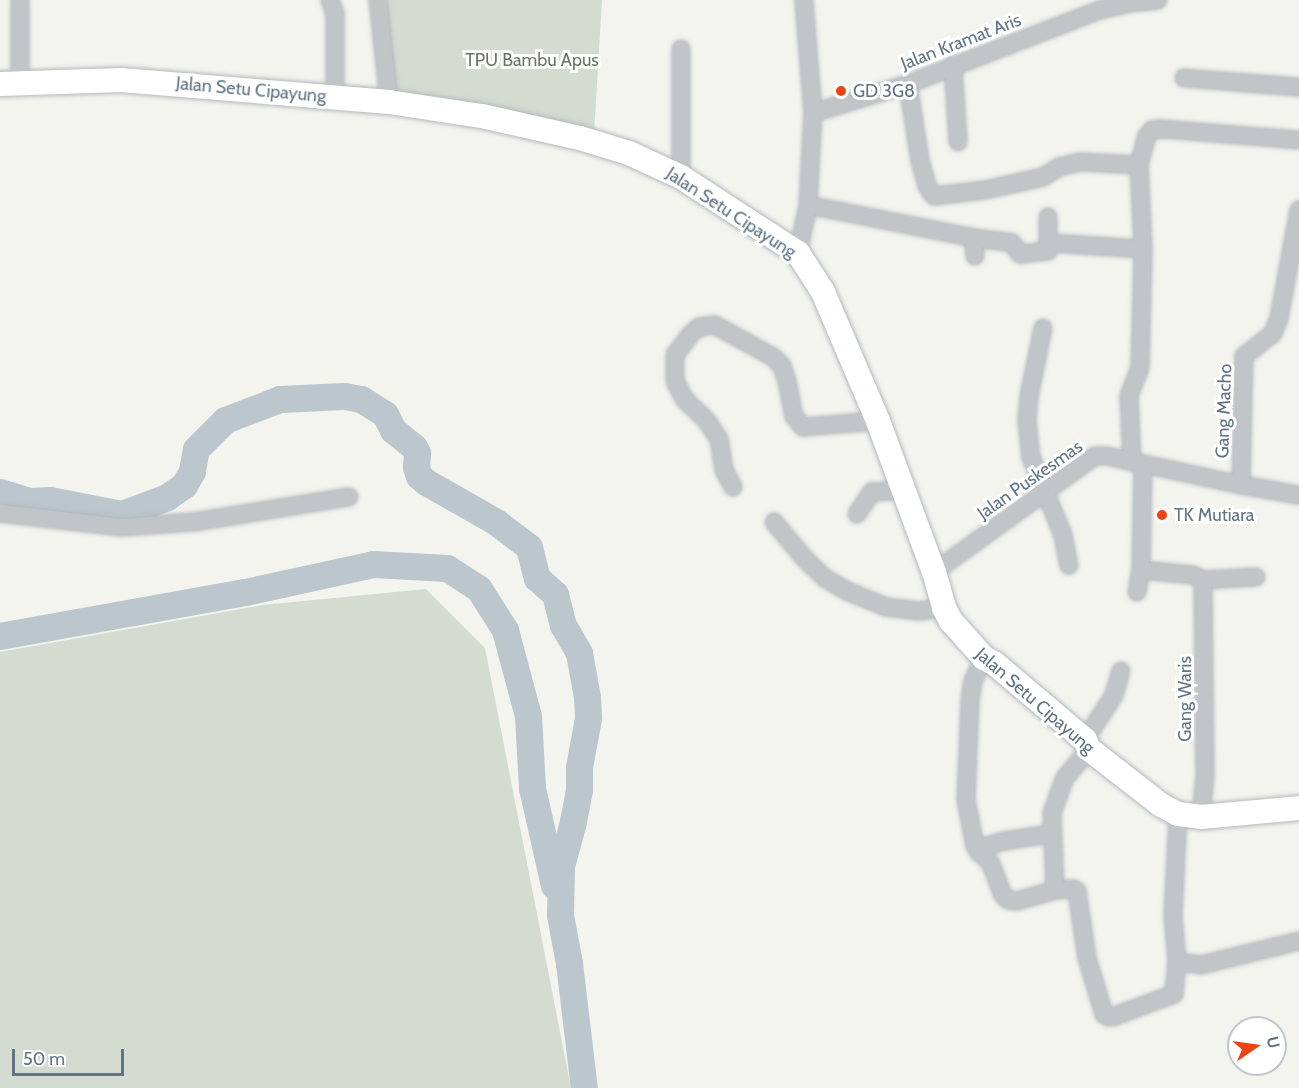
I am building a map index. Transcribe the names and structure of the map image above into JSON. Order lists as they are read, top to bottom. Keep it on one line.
{"streets":{"street":["Jalan Kramat Aris","Jalan Setu Cipayung","Gang Macho","Jalan Puskesmas","Gang Waris"]},"crossings":[["Jalan Setu Cipayung","Jalan Puskesmas"],["Jalan Setu Cipayung","Gang Waris"],["Gang Macho","Jalan Puskesmas"]],"parks":["TPU Bambu Apus"],"places":["GD 3G8","TK Mutiara"],"scale_bar":"50 m","north":"right"}
